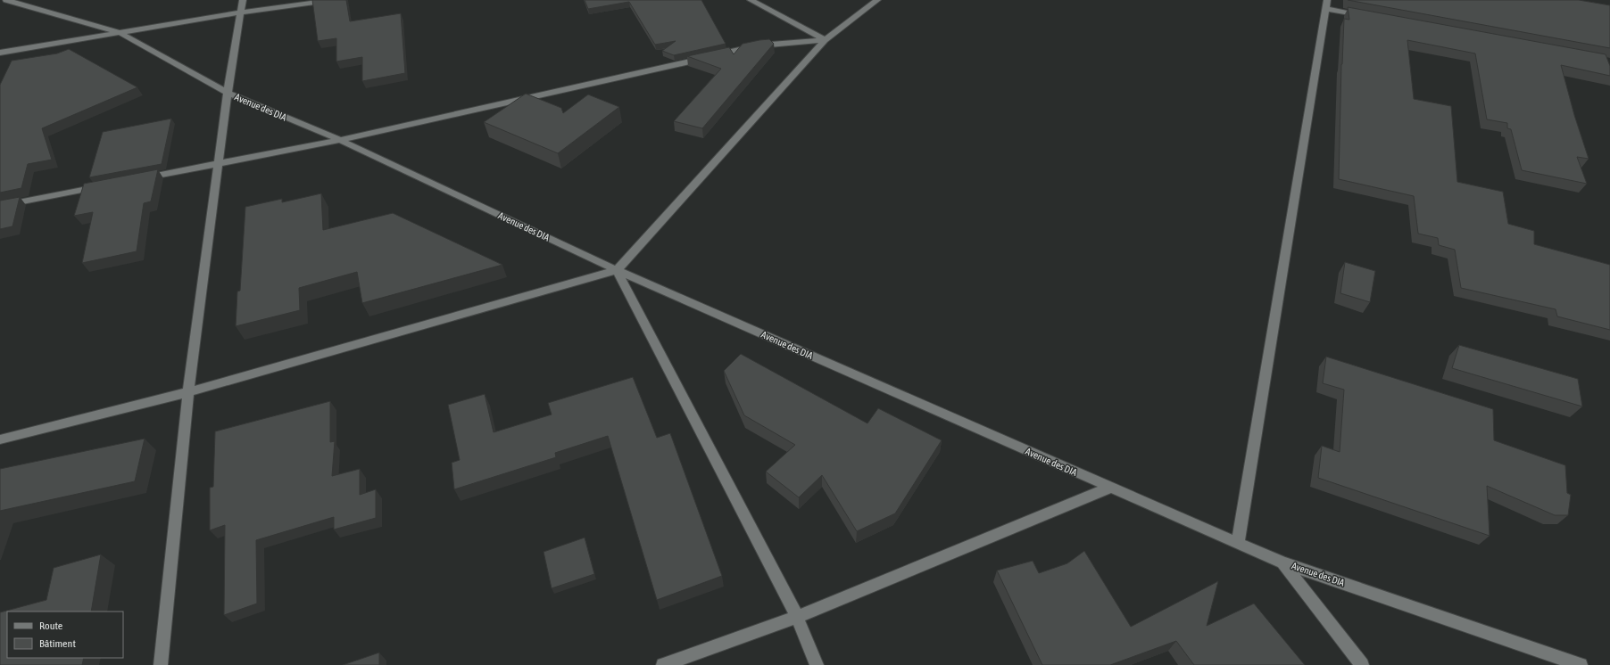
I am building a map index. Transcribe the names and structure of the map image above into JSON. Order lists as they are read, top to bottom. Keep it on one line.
{"streets":{"street":["Avenue des DIA"]},"legend":["Route","Bâtiment"]}
